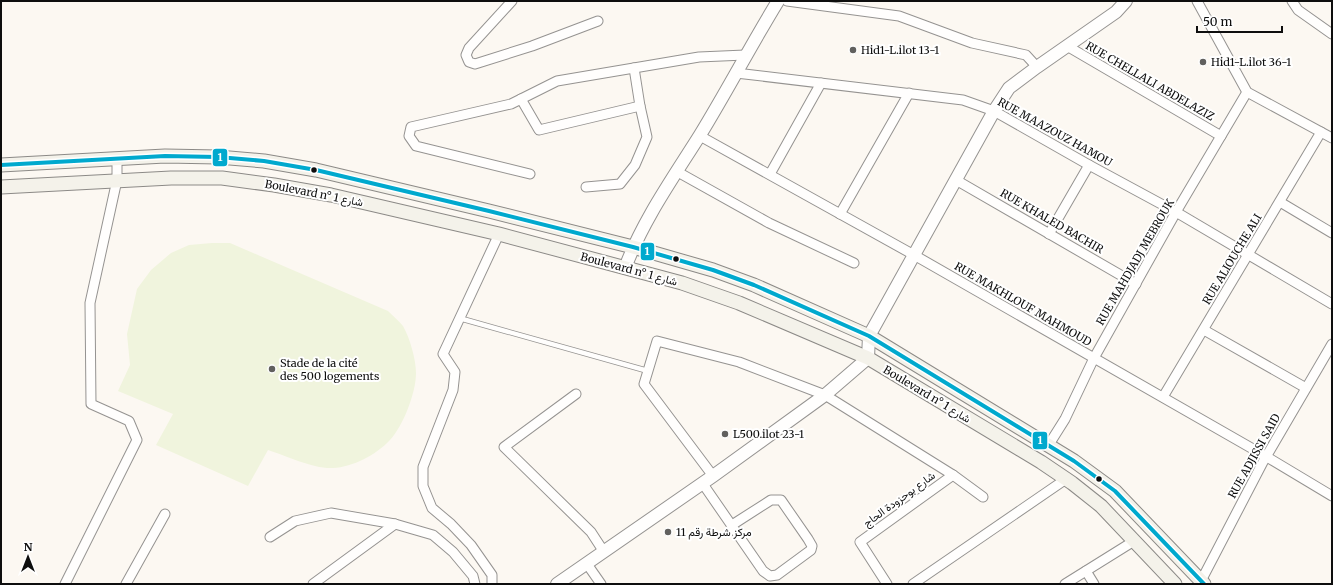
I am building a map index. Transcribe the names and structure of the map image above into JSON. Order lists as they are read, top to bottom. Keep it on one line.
{"streets":{"main road":["Boulevard n° شارع 1"],"street":["RUE CHELLALI ABDELAZIZ","RUE MAAZOUZ HAMOU","RUE KHALED BACHIR","RUE ALIOUCHE ALI","RUE MAHDJADJ MEBROUK","RUE MAKHLOUF MAHMOUD","RUE ADJISSI SAID","شارع بوحزودة الحاج"]},"crossings":[["RUE CHELLALI ABDELAZIZ","RUE MAHDJADJ MEBROUK"],["RUE MAAZOUZ HAMOU","RUE ALIOUCHE ALI"],["RUE MAAZOUZ HAMOU","RUE MAHDJADJ MEBROUK"],["Boulevard n° شارع 1","RUE MAHDJADJ MEBROUK"],["Boulevard n° شارع 1","RUE ADJISSI SAID"],["RUE KHALED BACHIR","RUE MAHDJADJ MEBROUK"],["RUE ALIOUCHE ALI","RUE MAKHLOUF MAHMOUD"],["RUE MAHDJADJ MEBROUK","RUE MAKHLOUF MAHMOUD"],["RUE MAKHLOUF MAHMOUD","RUE ADJISSI SAID"]],"places":["Hid1-L.ilot 13-1","Hid1-L.ilot 36-1","Stade de la cité des 500 logements","L500.ilot 23-1","مركز شرطة رقم 11"],"lines":["transit line 1"],"scale_bar":"50 m","north":"top"}
